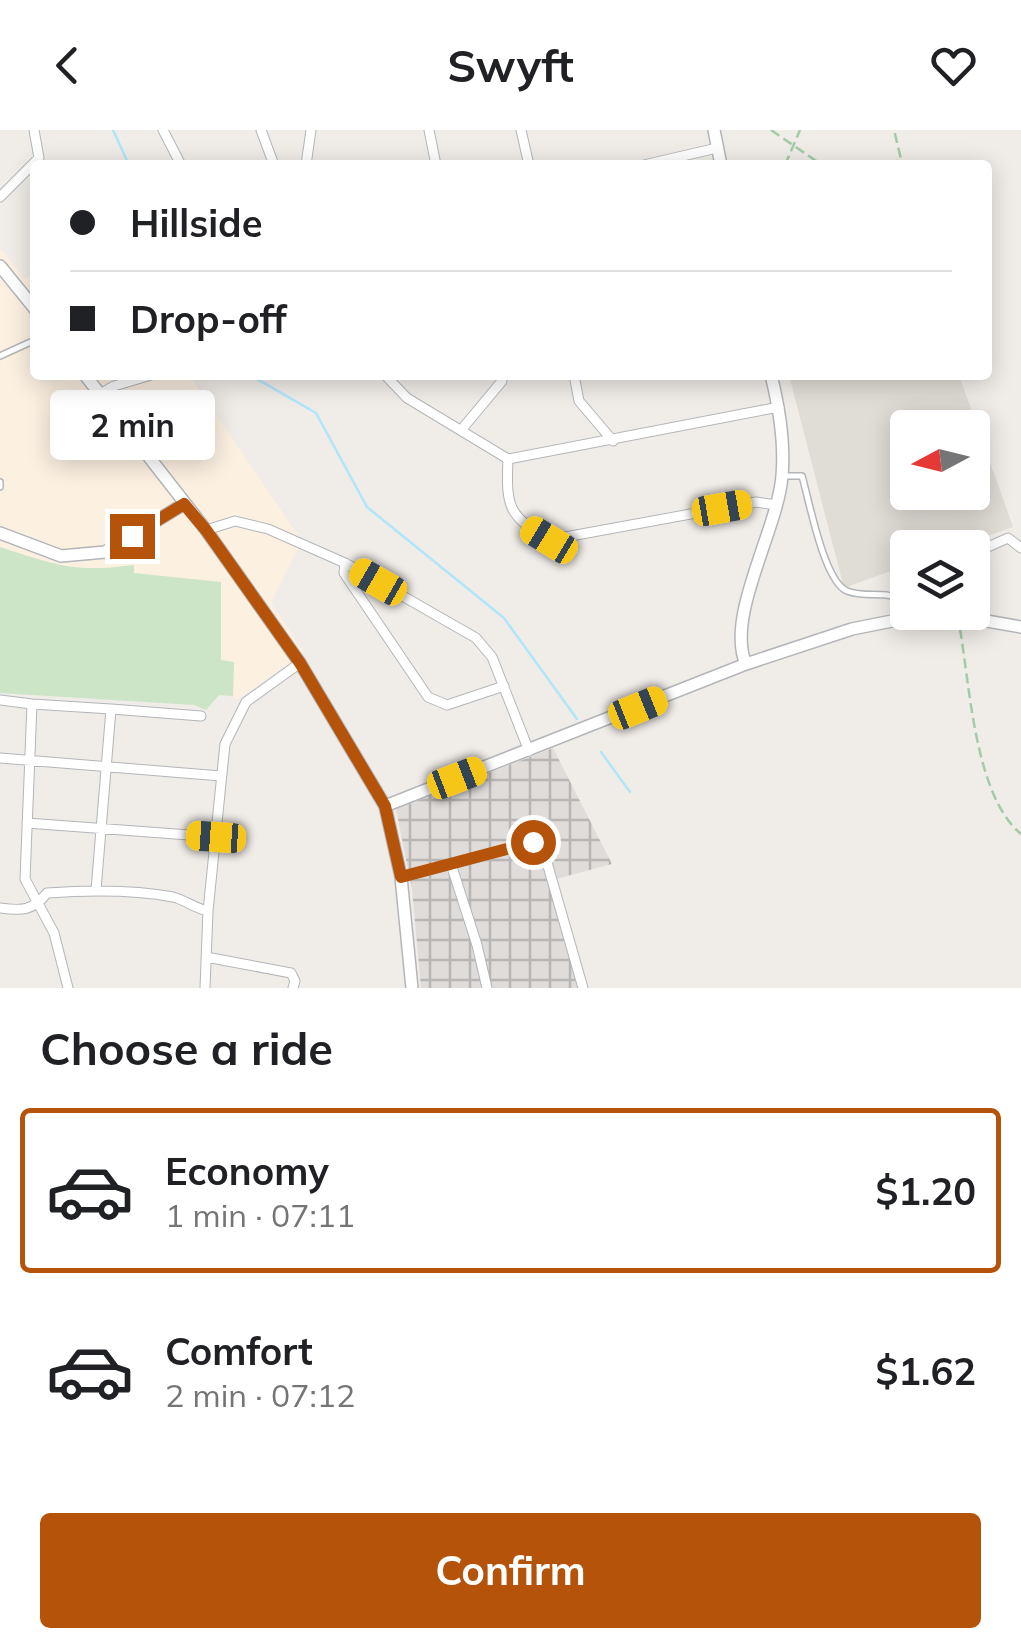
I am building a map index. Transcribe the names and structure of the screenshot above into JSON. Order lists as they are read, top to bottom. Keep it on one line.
{"north":"left","page":{"header":"Swyft","banner":["Hillside","Drop-off"],"bubble":"2 min","heading":"Choose a ride","list":[{"name":"Economy","note":"1 min · 07:11","value":"$1.20"},{"name":"Comfort","note":"2 min · 07:12","value":"$1.62"}],"buttons":"Confirm"}}
